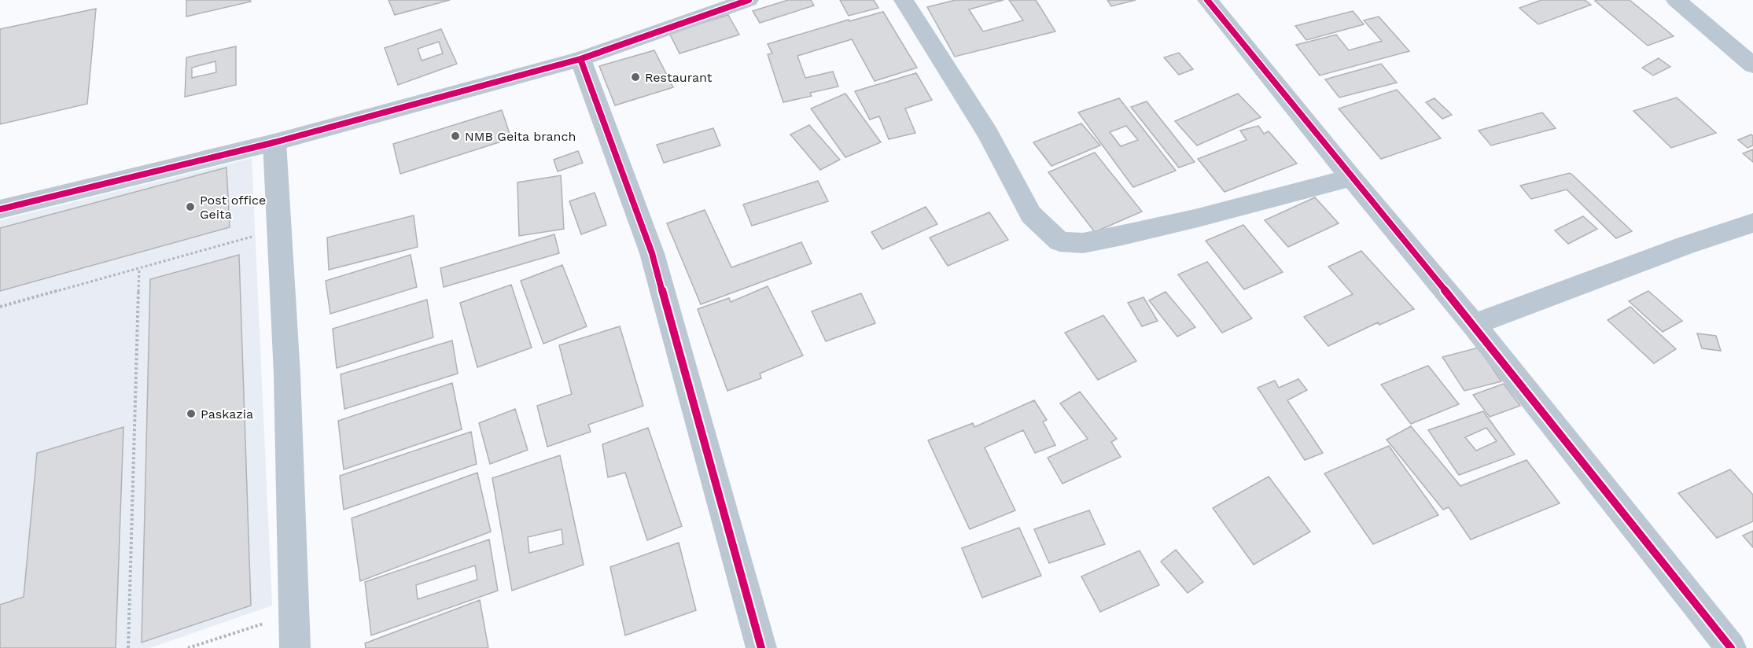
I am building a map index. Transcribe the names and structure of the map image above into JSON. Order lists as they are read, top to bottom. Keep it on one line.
{"places":["Restaurant","NMB Geita branch","Post office Geita","Paskazia"]}
